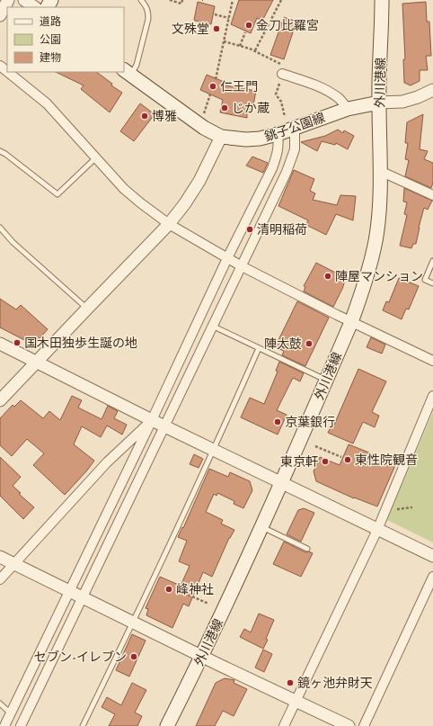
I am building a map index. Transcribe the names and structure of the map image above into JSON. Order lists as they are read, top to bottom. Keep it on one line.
{"streets":{"main road":["外川港線","銚子公園線"]},"crossings":[["外川港線","銚子公園線"]],"places":["金刀比羅宮","文殊堂","仁王門","じか蔵","博雅","清明稲荷","陣屋マンション","国木田独歩生誕の地","陣太鼓","京葉銀行","東性院観音","東京軒","峰神社","セブン-イレブン","鏡ヶ池弁財天"],"legend":["道路","公園","建物"]}
